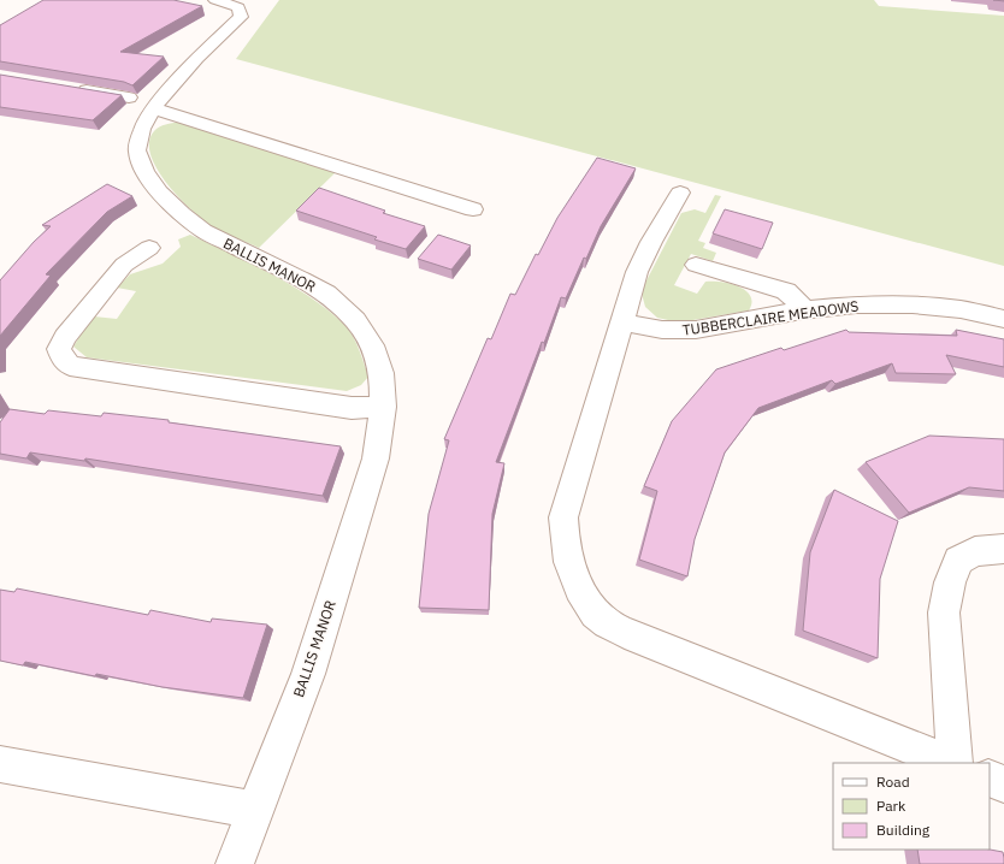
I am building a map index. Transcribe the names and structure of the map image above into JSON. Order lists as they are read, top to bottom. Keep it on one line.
{"streets":{"street":["BALLIS MANOR","TUBBERCLAIRE MEADOWS"]},"legend":["Road","Park","Building"]}
